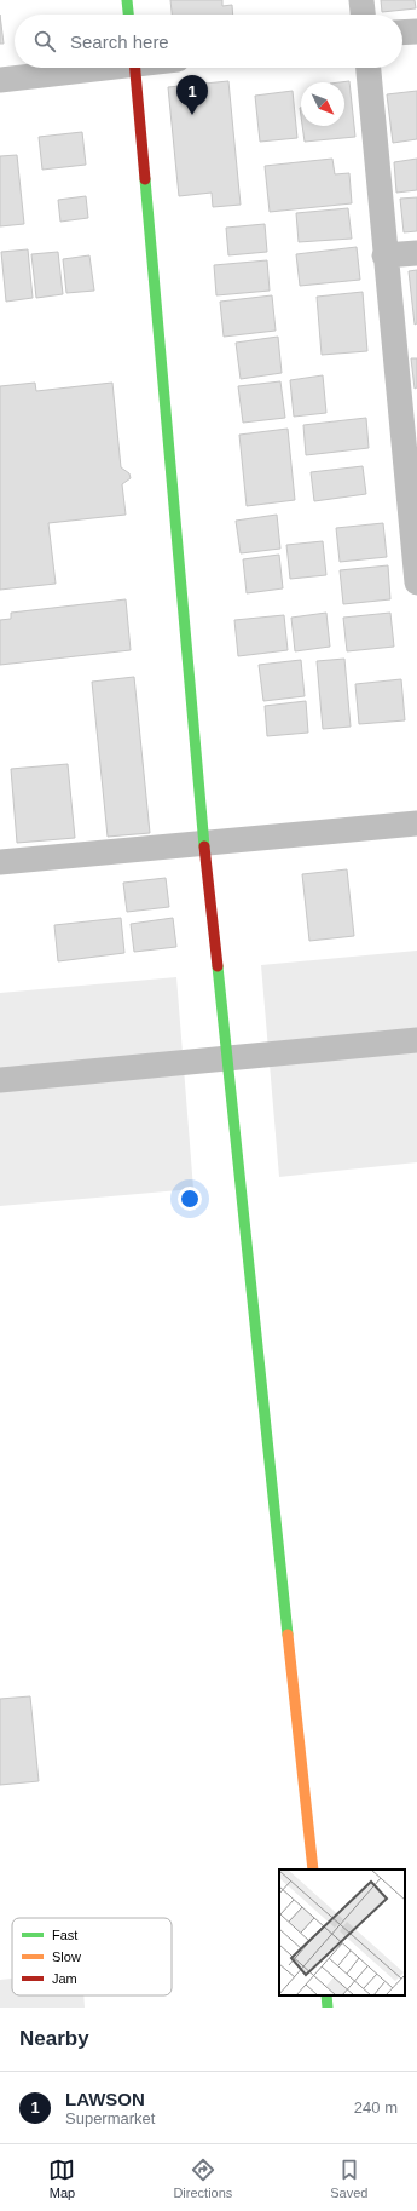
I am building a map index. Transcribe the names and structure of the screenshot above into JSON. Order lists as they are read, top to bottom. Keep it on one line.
{"legend":["Fast","Slow","Jam"],"north":"bottom right","page":{"search":"Search here","pins":"1","heading":"Nearby","list":[{"mark":"1","name":"LAWSON","note":"Supermarket","value":"240 m"}],"nav":["Map","Directions","Saved"]}}
